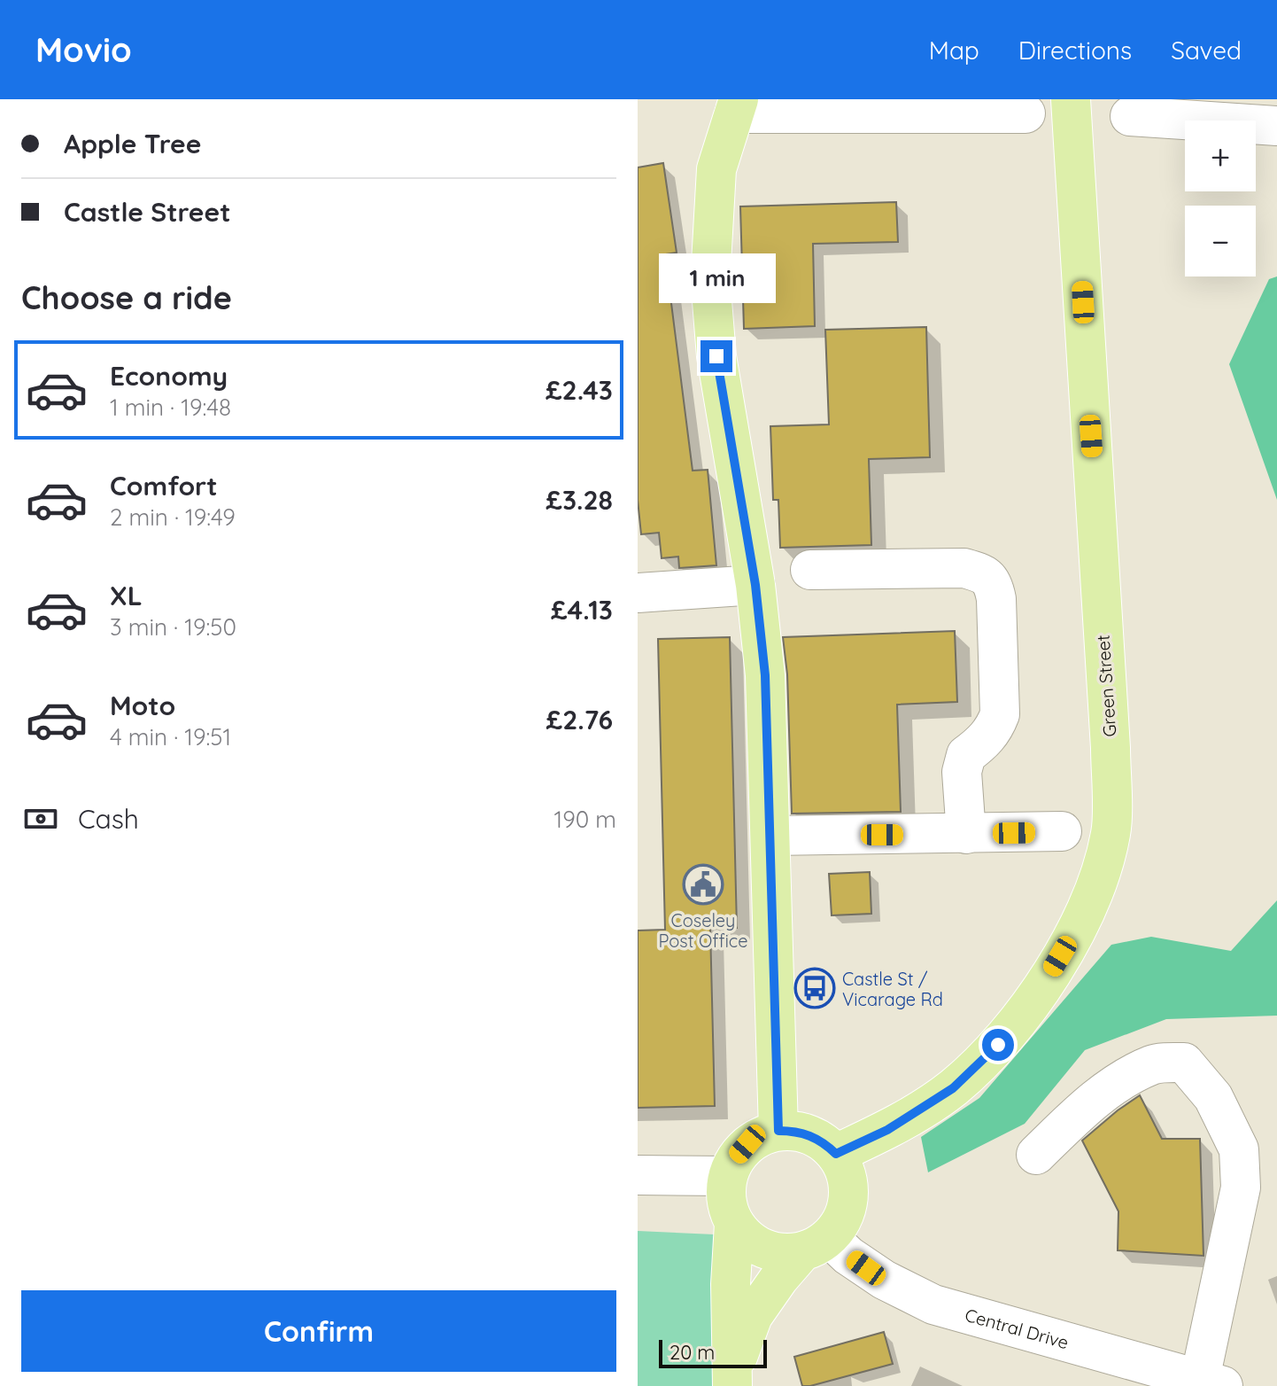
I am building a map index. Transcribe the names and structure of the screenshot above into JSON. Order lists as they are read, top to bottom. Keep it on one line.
{"streets":{"main road":["Green Street"],"street":["Central Drive"]},"crossings":[["Green Street","Central Drive"]],"places":{"public building":["Coseley Post Office"],"bus stop":["Castle St / Vicarage Rd"]},"scale_bar":"20 m","page":{"header":"Movio","nav":["Map","Directions","Saved"],"banner":["Apple Tree","Castle Street"],"map_buttons":["+","−"],"bubble":"1 min","heading":"Choose a ride","list":[{"name":"Economy","note":"1 min · 19:48","value":"£2.43"},{"name":"Comfort","note":"2 min · 19:49","value":"£3.28"},{"name":"XL","note":"3 min · 19:50","value":"£4.13"},{"name":"Moto","note":"4 min · 19:51","value":"£2.76"}],"pay":["Cash","190 m"],"buttons":"Confirm","scale":"20 m"}}
